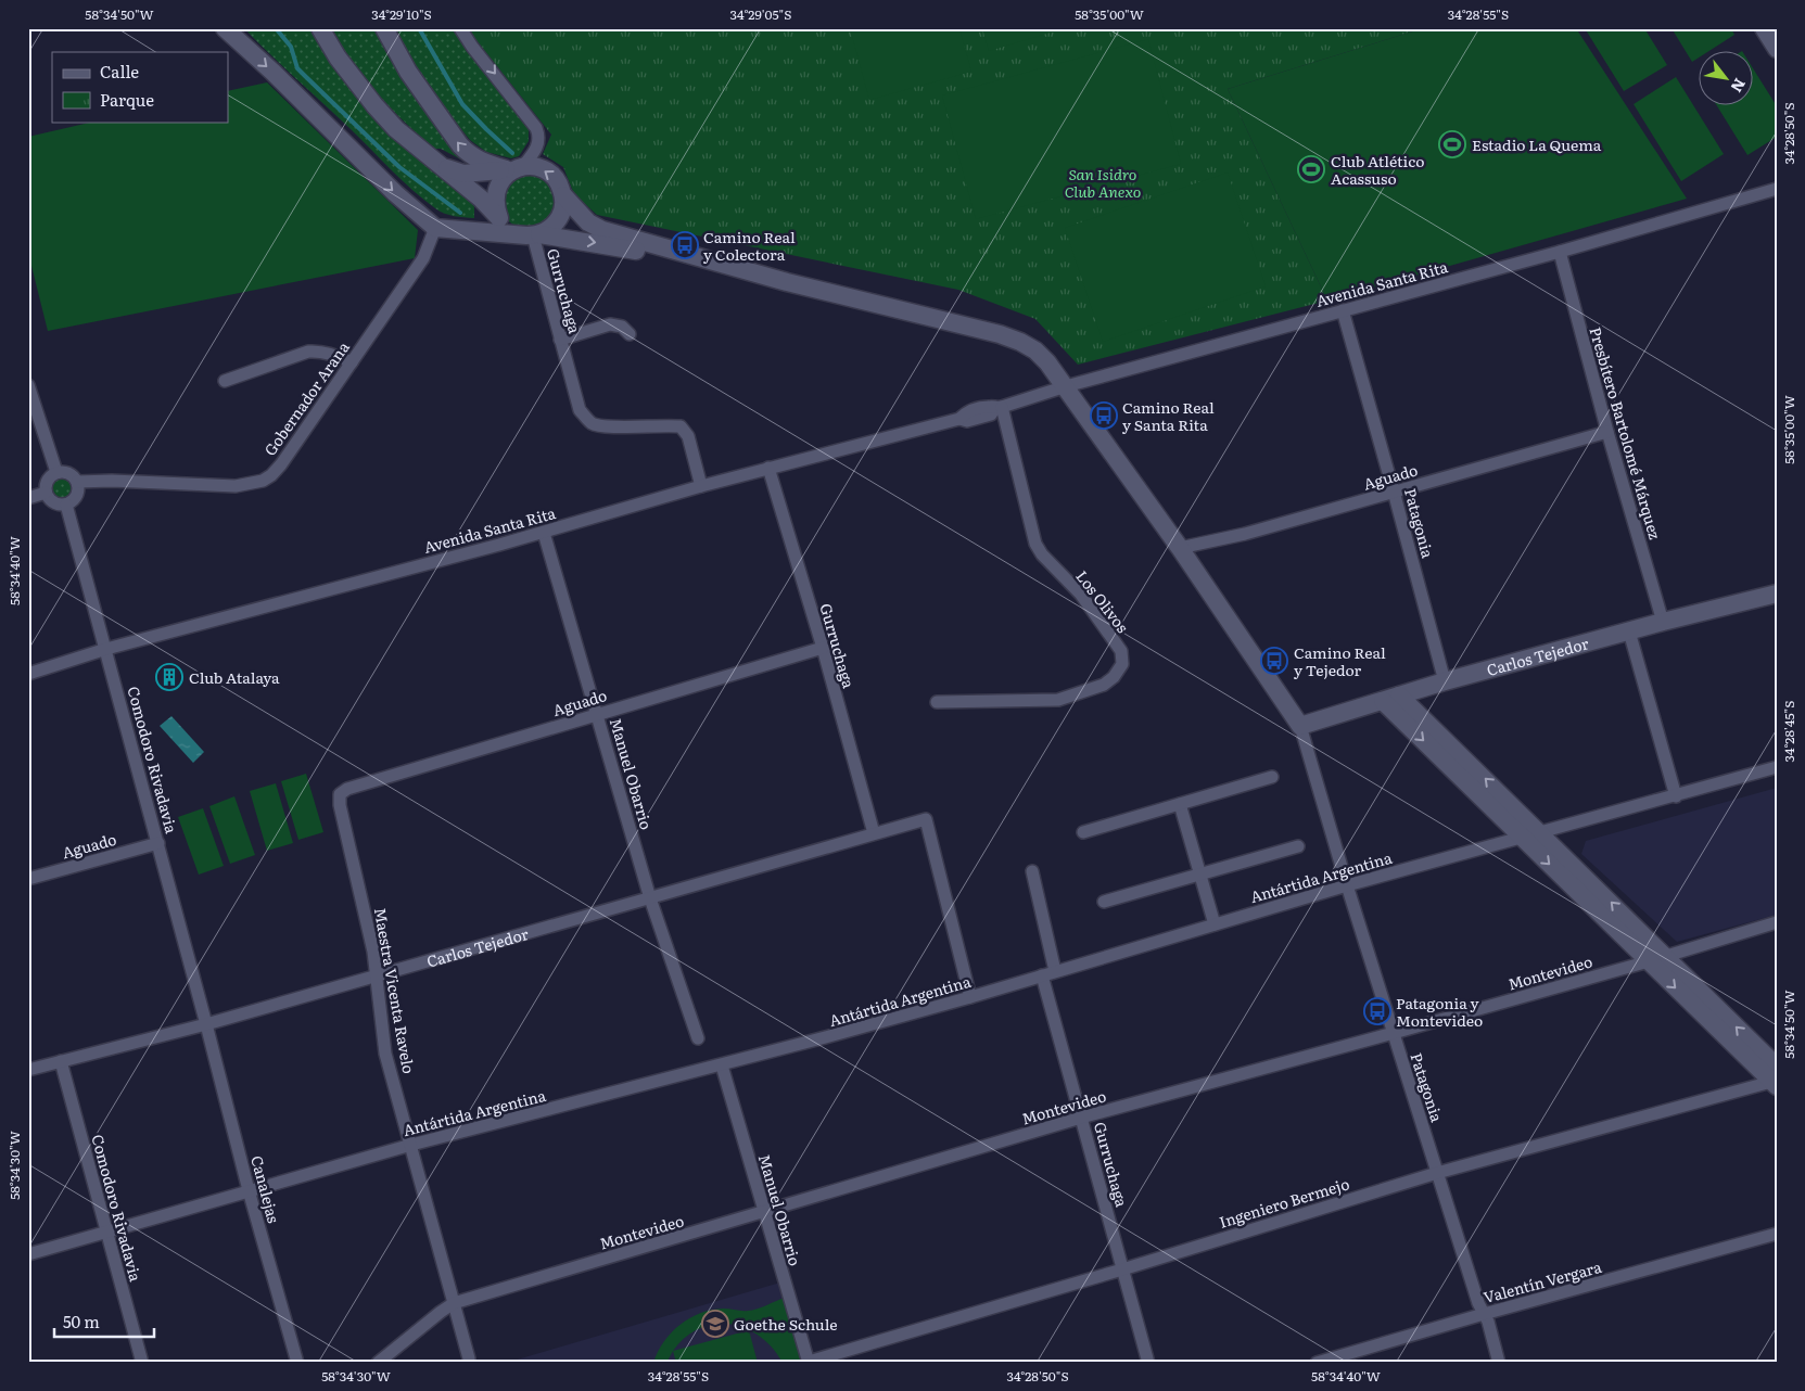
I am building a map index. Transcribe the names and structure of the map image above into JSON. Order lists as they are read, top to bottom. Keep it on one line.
{"streets":{"main road":["Carlos Tejedor"],"street":["Avenida Santa Rita","Gurruchaga","Gobernador Arana","Presbítero Bartolomé Márquez","Aguado","Patagonia","Los Olivos","Comodoro Rivadavia","Manuel Obarrio","Antártida Argentina","Montevideo","Maestra Vicenta Ravelo","Canalejas","Ingeniero Bermejo","Valentín Vergara"]},"crossings":[["Avenida Santa Rita","Gurruchaga"],["Avenida Santa Rita","Presbítero Bartolomé Márquez"],["Avenida Santa Rita","Patagonia"],["Avenida Santa Rita","Los Olivos"],["Avenida Santa Rita","Comodoro Rivadavia"],["Avenida Santa Rita","Manuel Obarrio"],["Gurruchaga","Aguado"],["Gurruchaga","Carlos Tejedor"],["Gurruchaga","Antártida Argentina"],["Gurruchaga","Montevideo"],["Gurruchaga","Ingeniero Bermejo"],["Gobernador Arana","Comodoro Rivadavia"],["Presbítero Bartolomé Márquez","Aguado"],["Presbítero Bartolomé Márquez","Carlos Tejedor"],["Aguado","Patagonia"],["Aguado","Comodoro Rivadavia"],["Aguado","Manuel Obarrio"],["Aguado","Maestra Vicenta Ravelo"],["Patagonia","Carlos Tejedor"],["Patagonia","Antártida Argentina"],["Patagonia","Montevideo"],["Patagonia","Ingeniero Bermejo"],["Patagonia","Valentín Vergara"],["Carlos Tejedor","Comodoro Rivadavia"],["Carlos Tejedor","Manuel Obarrio"],["Carlos Tejedor","Antártida Argentina"],["Carlos Tejedor","Maestra Vicenta Ravelo"],["Carlos Tejedor","Canalejas"],["Comodoro Rivadavia","Antártida Argentina"],["Comodoro Rivadavia","Canalejas"],["Manuel Obarrio","Antártida Argentina"],["Manuel Obarrio","Montevideo"],["Manuel Obarrio","Ingeniero Bermejo"],["Antártida Argentina","Maestra Vicenta Ravelo"],["Antártida Argentina","Canalejas"],["Montevideo","Maestra Vicenta Ravelo"]],"parks":["San Isidro Club Anexo"],"places":{"sports":["Estadio La Quema","Club Atlético Acassuso"],"bus stop":["Camino Real y Colectora","Camino Real y Santa Rita","Camino Real y Tejedor","Patagonia y Montevideo"],"building":["Club Atalaya"],"school or university":["Goethe Schule"]},"legend":["Calle","Parque"],"scale_bar":"50 m","north":"bottom right","coordinates":["58°34'50\"W","34°29'10\"S","34°29'05\"S","58°35'00\"W","34°28'55\"S","34°28'50\"S","58°34'40\"W","34°28'45\"S","58°34'30\"W"]}
